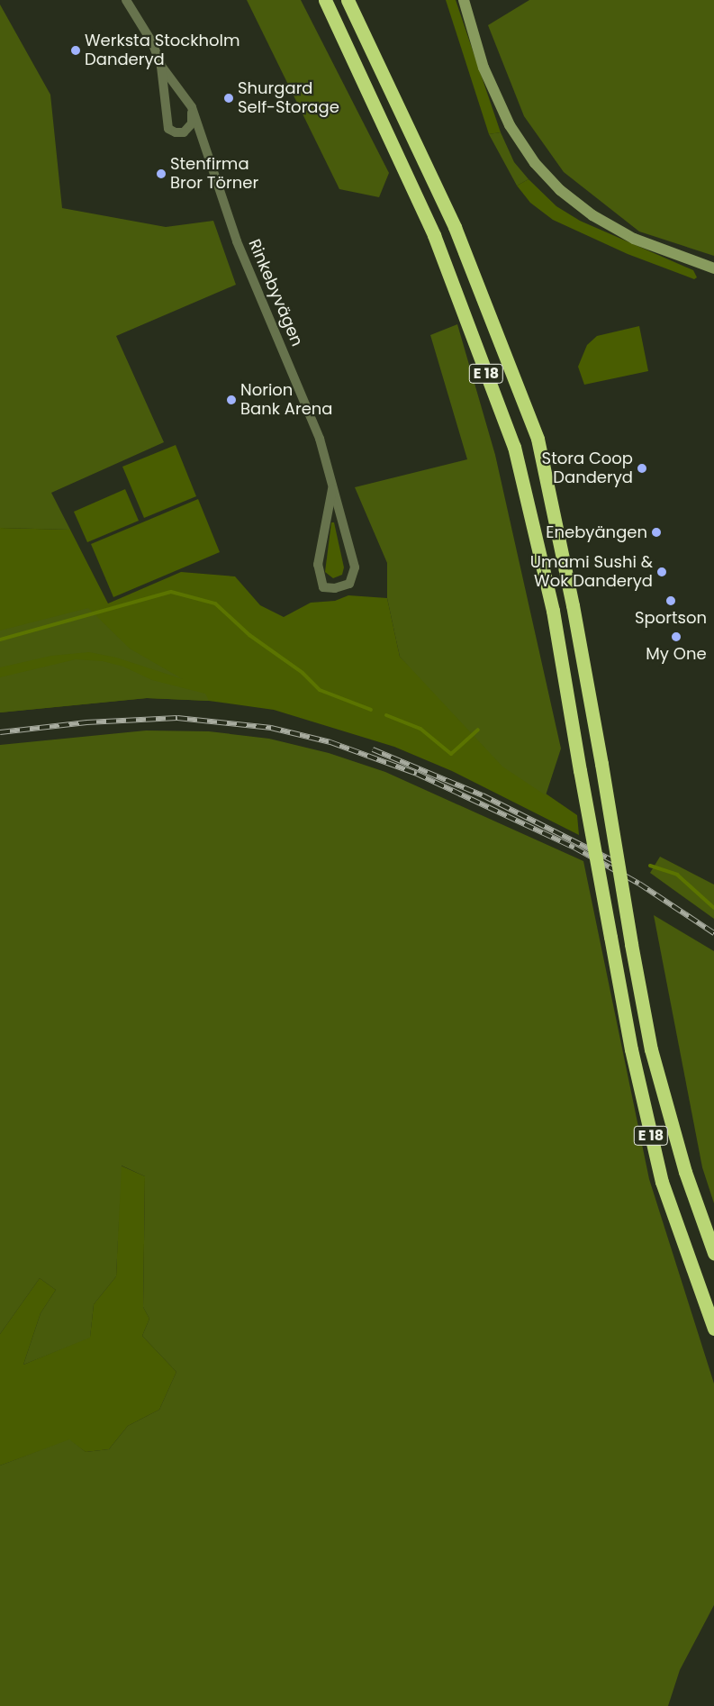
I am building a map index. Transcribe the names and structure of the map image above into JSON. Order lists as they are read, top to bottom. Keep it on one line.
{"streets":{"highway":["E 18"],"street":["Rinkebyvägen"]},"places":["Werksta Stockholm Danderyd","Shurgard Self-Storage","Stenfirma Bror Törner","Norion Bank Arena","Stora Coop Danderyd","Enebyängen","Umami Sushi & Wok Danderyd","Sportson","My One"]}
